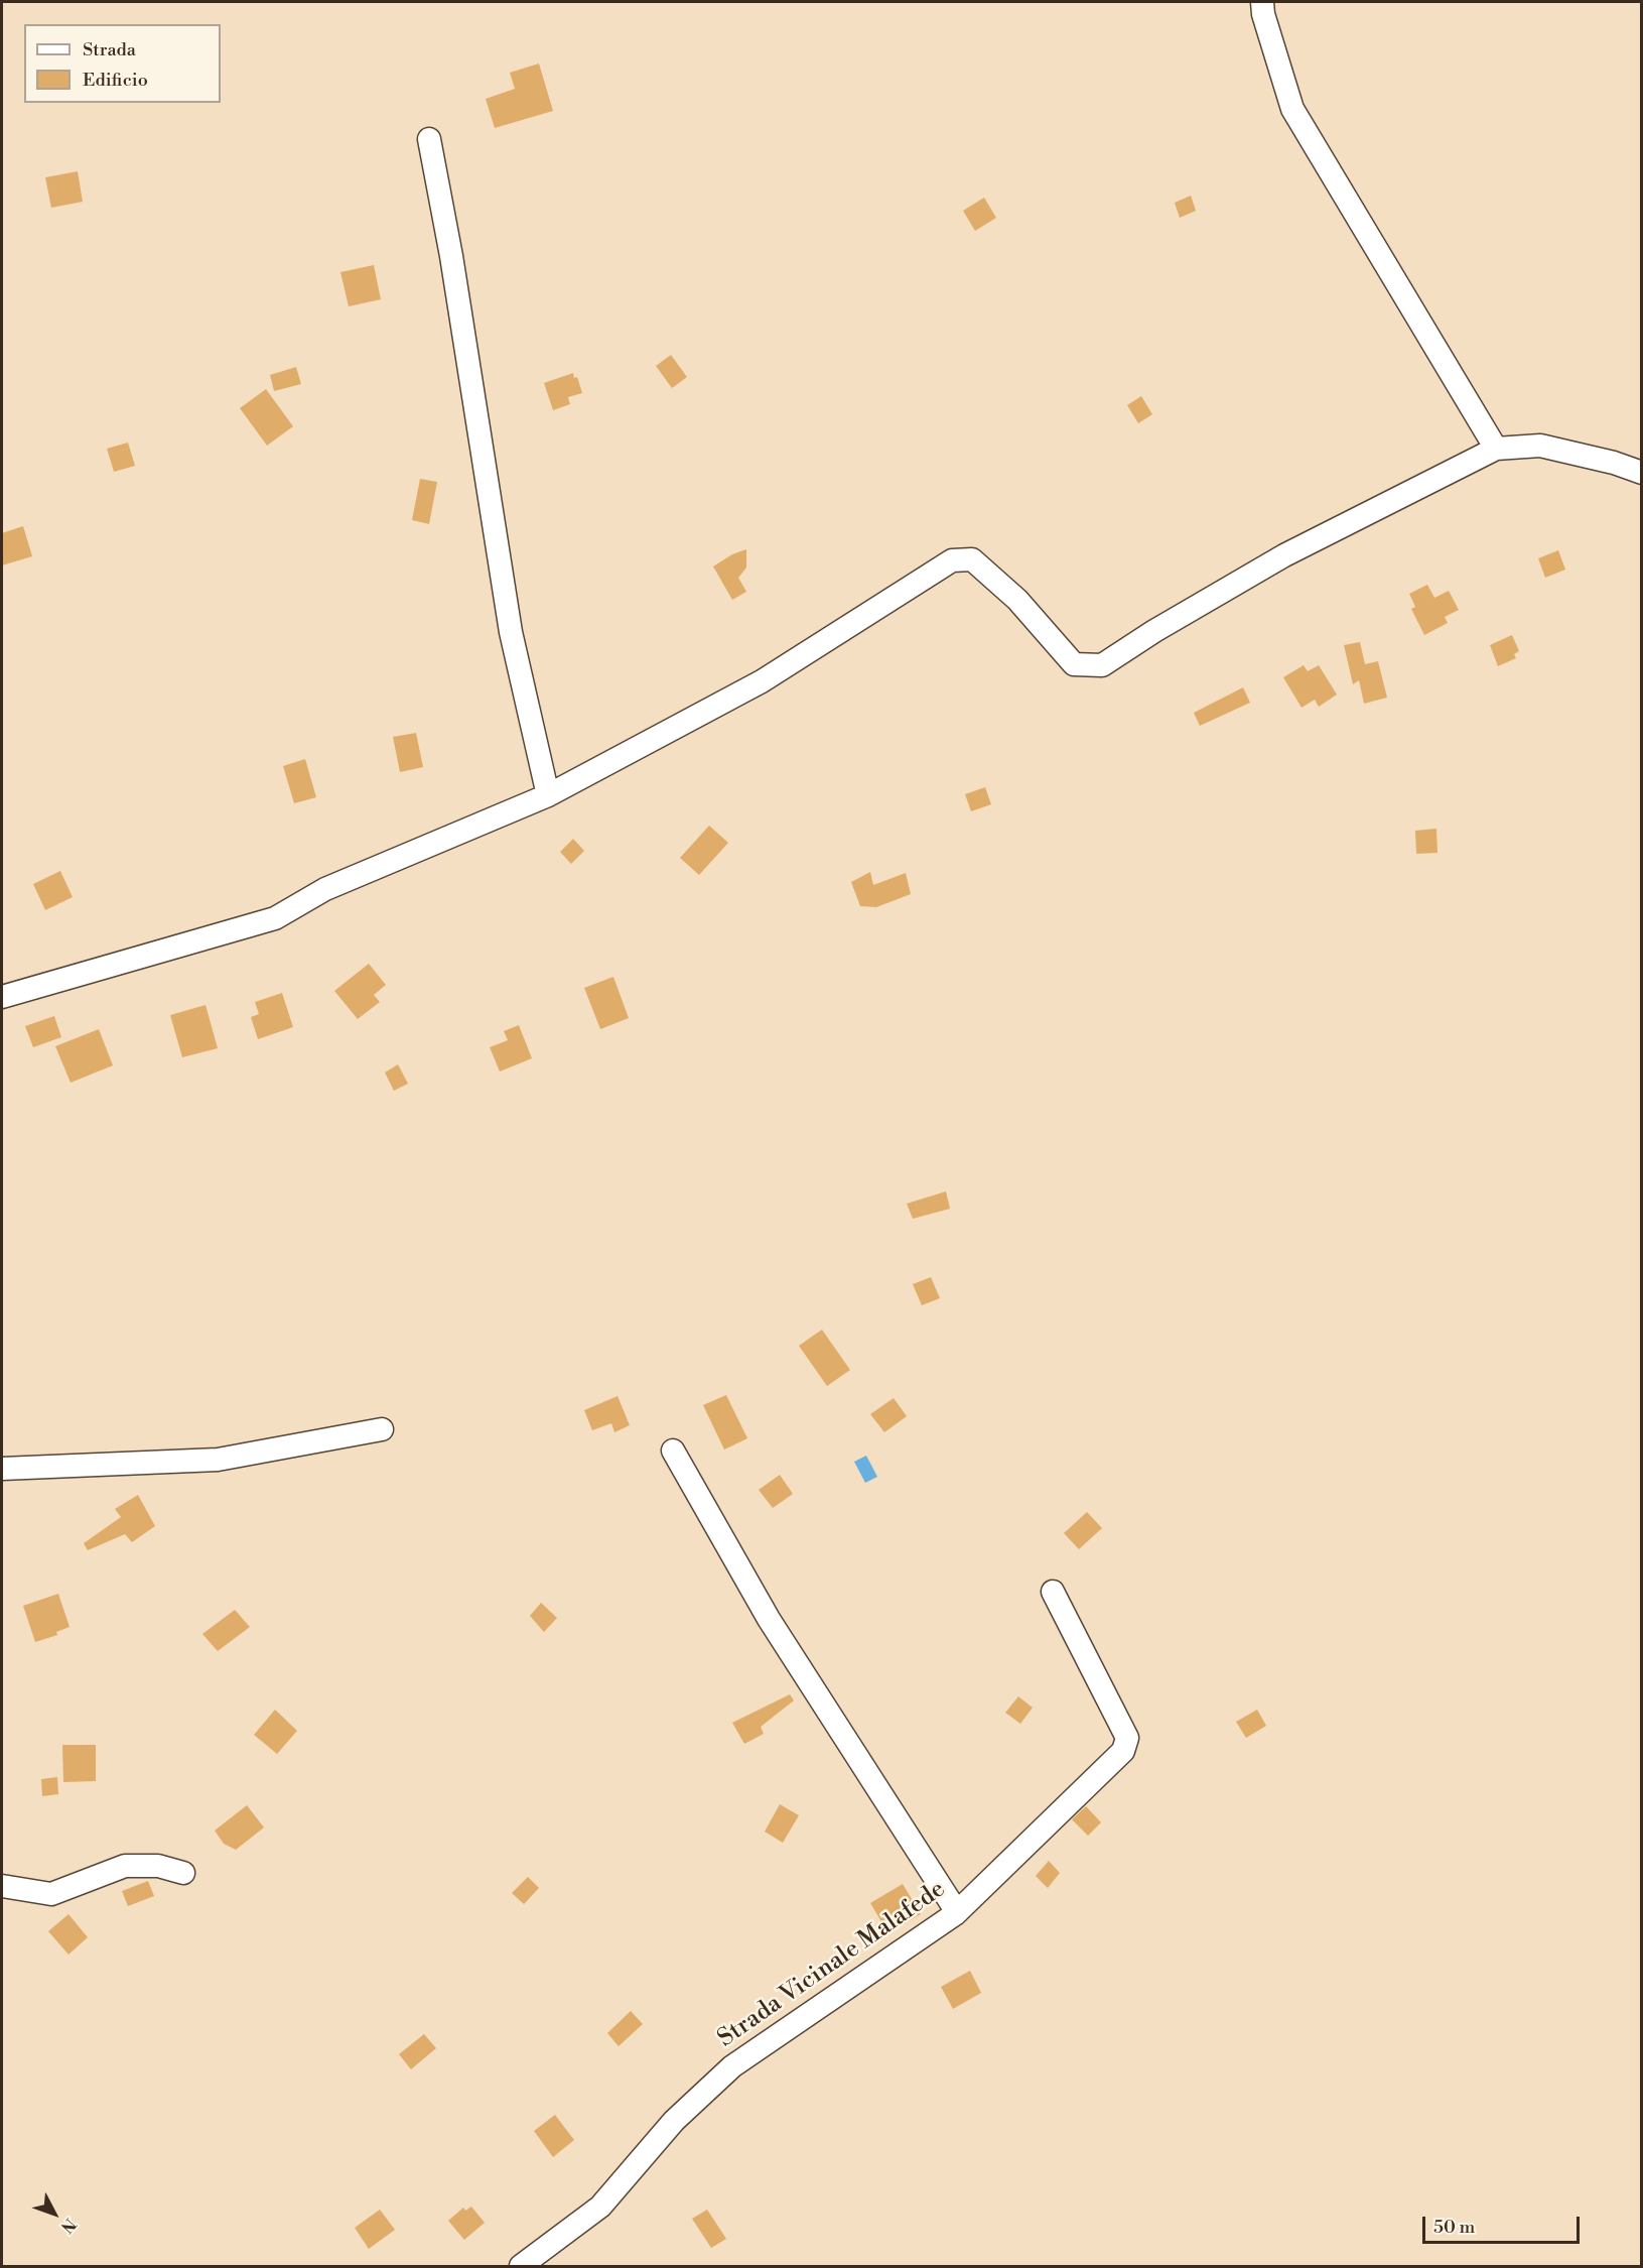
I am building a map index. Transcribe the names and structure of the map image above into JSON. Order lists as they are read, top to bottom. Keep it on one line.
{"streets":{"street":["Strada Vicinale Malafede"]},"legend":["Strada","Edificio"],"scale_bar":"50 m","north":"bottom right"}
